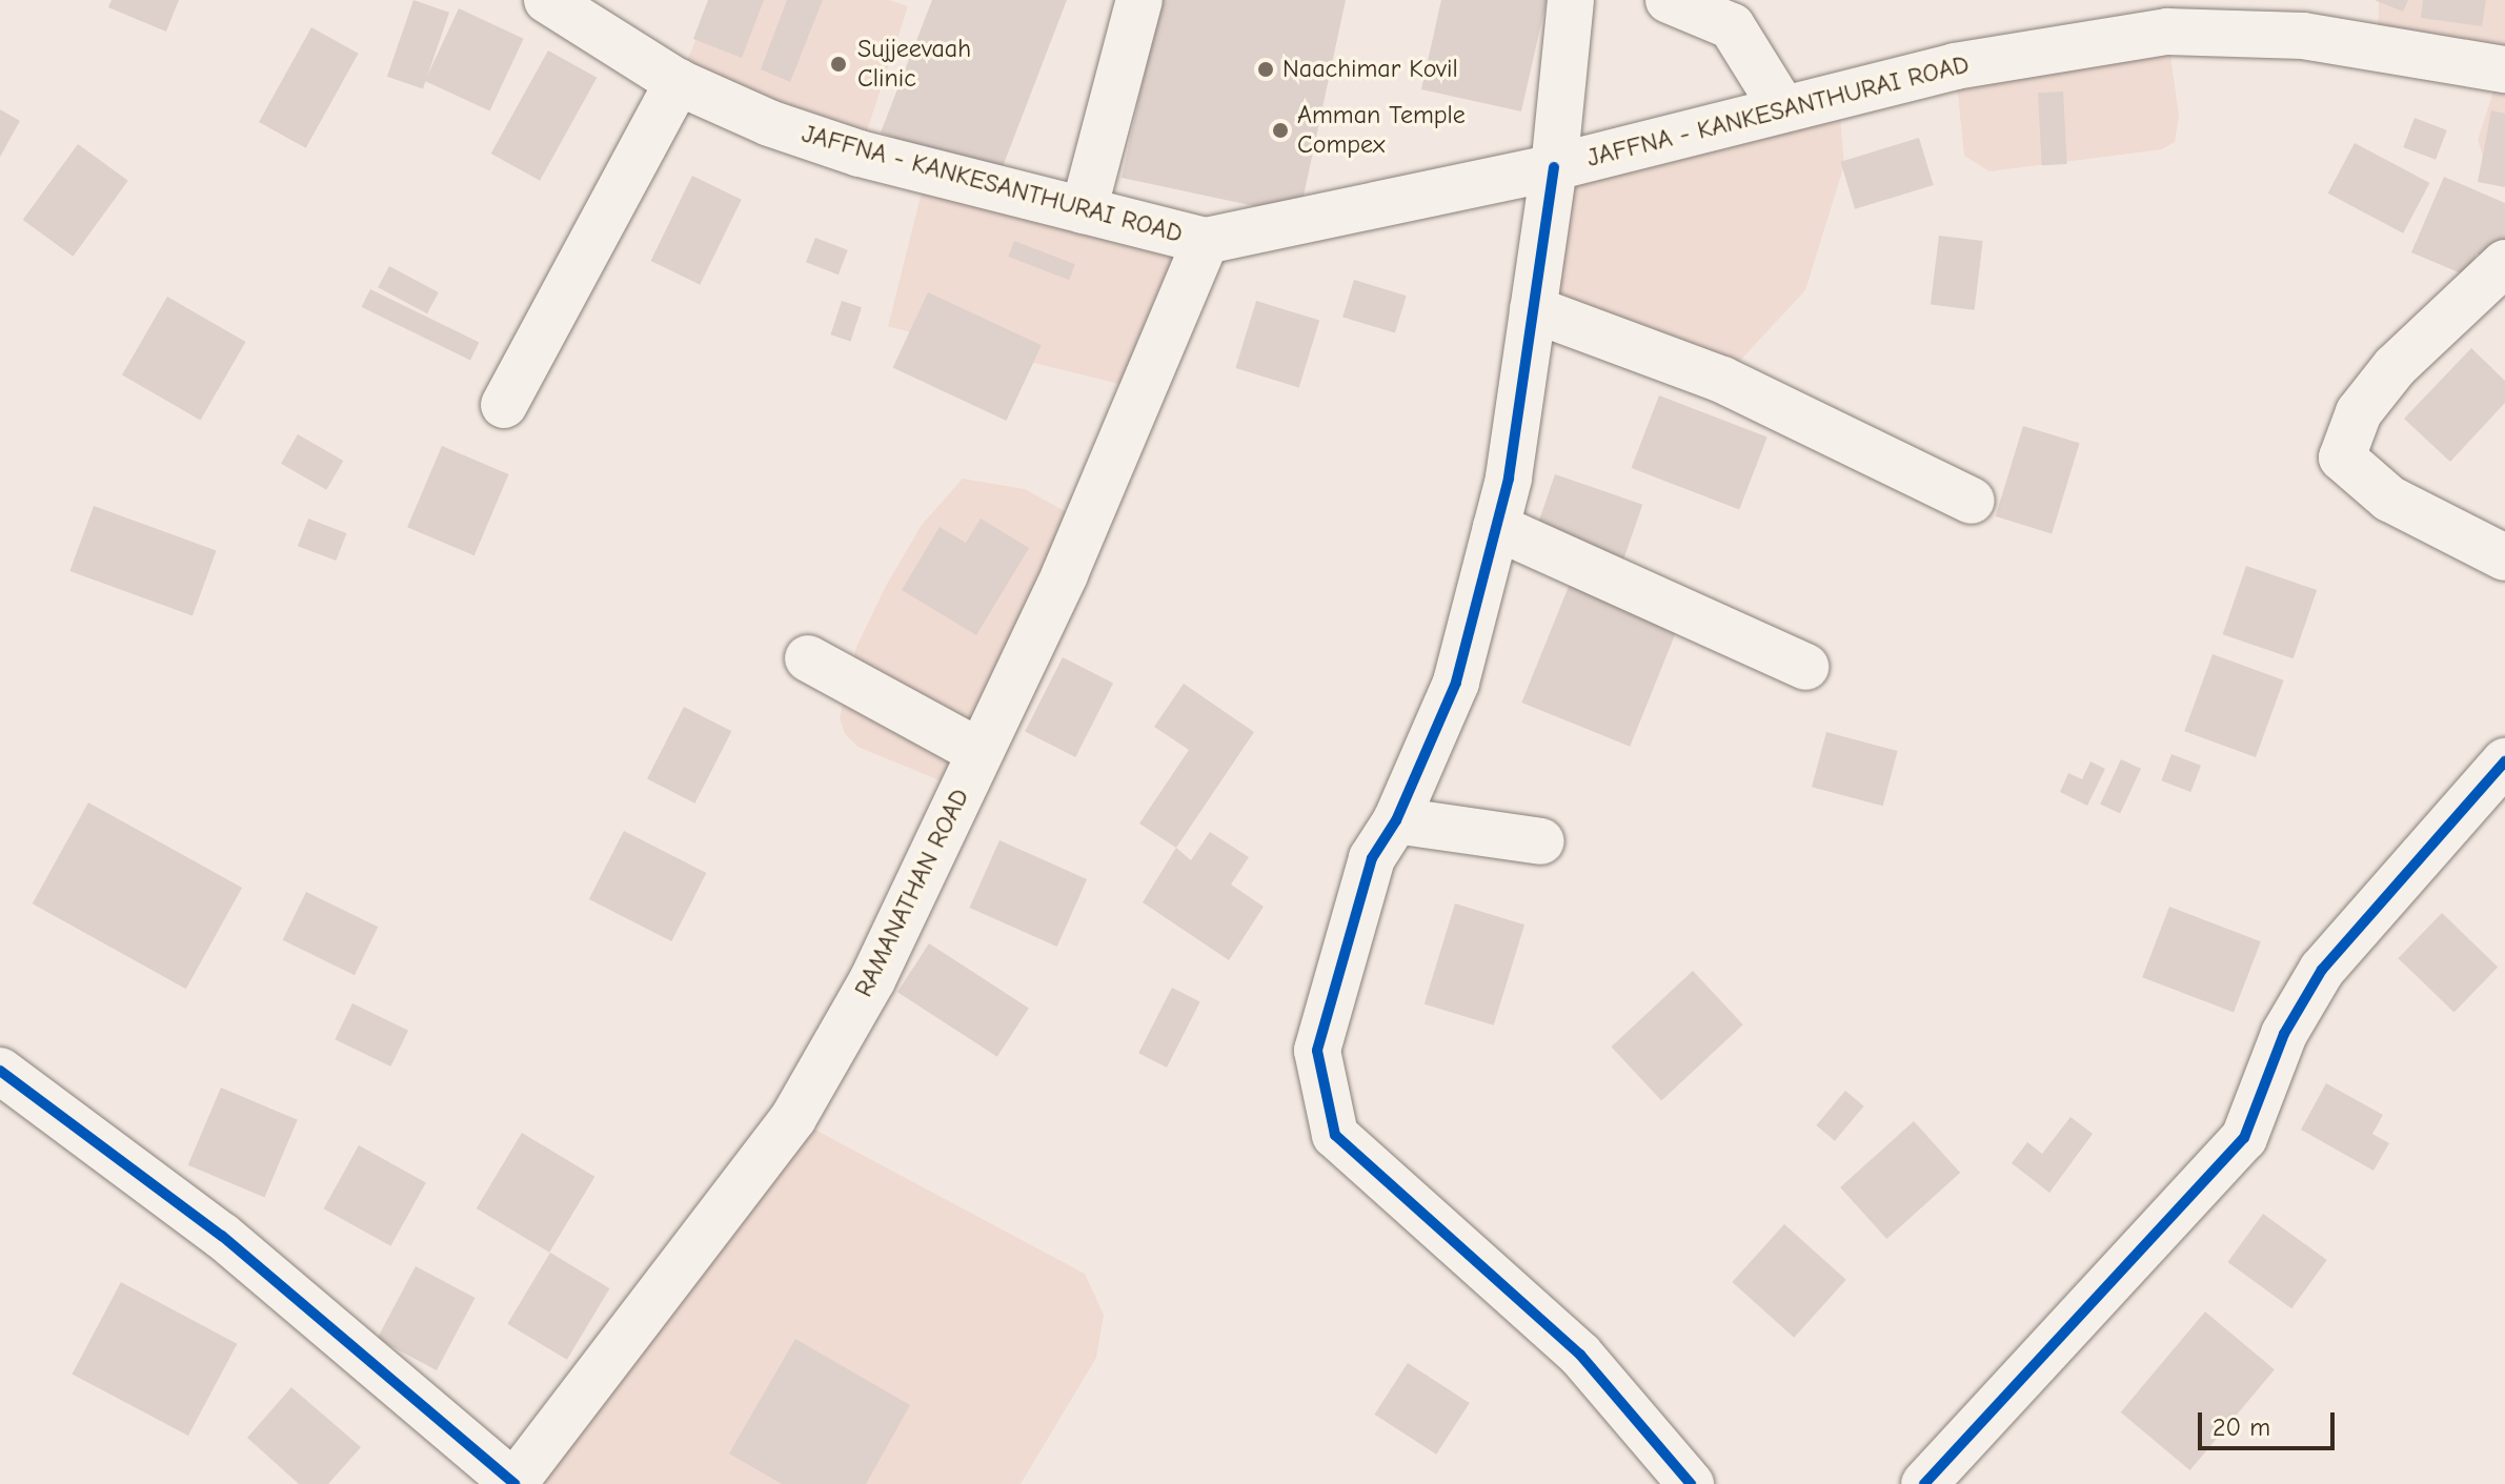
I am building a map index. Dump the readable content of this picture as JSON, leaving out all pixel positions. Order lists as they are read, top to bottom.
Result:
{
  "streets": {
    "street": ["JAFFNA - KANKESANTHURAI ROAD", "RAMANATHAN ROAD"]
  },
  "crossings": [
    ["JAFFNA - KANKESANTHURAI ROAD", "RAMANATHAN ROAD"]
  ],
  "places": ["Sujjeevaah Clinic", "Naachimar Kovil", "Amman Temple Compex"],
  "scale_bar": "20 m"
}
